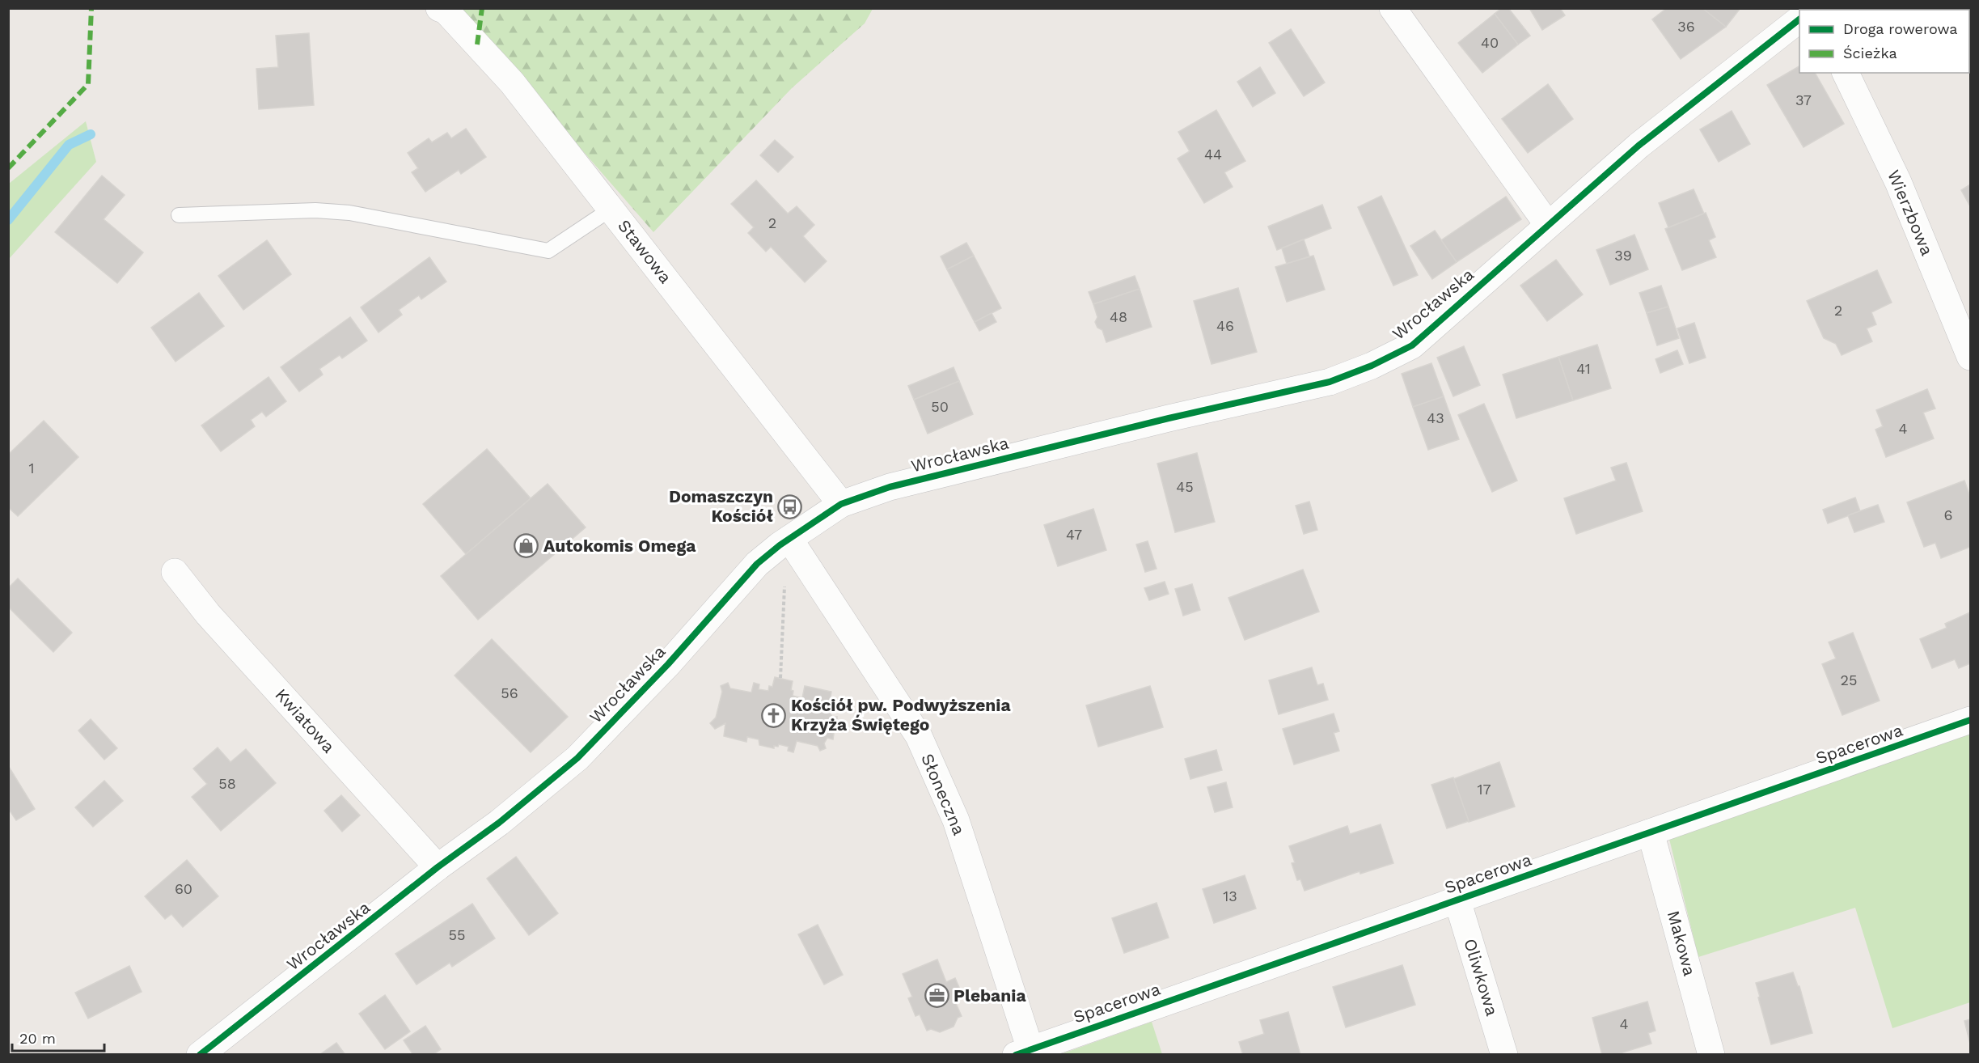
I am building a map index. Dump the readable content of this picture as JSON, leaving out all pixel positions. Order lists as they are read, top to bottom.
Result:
{
  "streets": {
    "street": [
      "Wierzbowa",
      "Stawowa",
      "Wrocławska",
      "Kwiatowa",
      "Spacerowa",
      "Słoneczna",
      "Makowa",
      "Oliwkowa"
    ]
  },
  "crossings": [
    ["Stawowa", "Wrocławska"],
    ["Wrocławska", "Kwiatowa"],
    ["Wrocławska", "Słoneczna"],
    ["Spacerowa", "Słoneczna"],
    ["Spacerowa", "Makowa"],
    ["Spacerowa", "Oliwkowa"]
  ],
  "places": {
    "bus stop": ["Domaszczyn Kościół"],
    "shop": ["Autokomis Omega"],
    "church": ["Kościół pw. Podwyższenia Krzyża Świętego"],
    "office": ["Plebania"]
  },
  "house_numbers": [
    "36",
    "40",
    "37",
    "44",
    "2",
    "39",
    "2",
    "48",
    "46",
    "41",
    "50",
    "43",
    "4",
    "1",
    "45",
    "6",
    "47",
    "25",
    "56",
    "58",
    "17",
    "60",
    "13",
    "55",
    "4"
  ],
  "legend": ["Droga rowerowa", "Ścieżka"],
  "scale_bar": "20 m"
}
